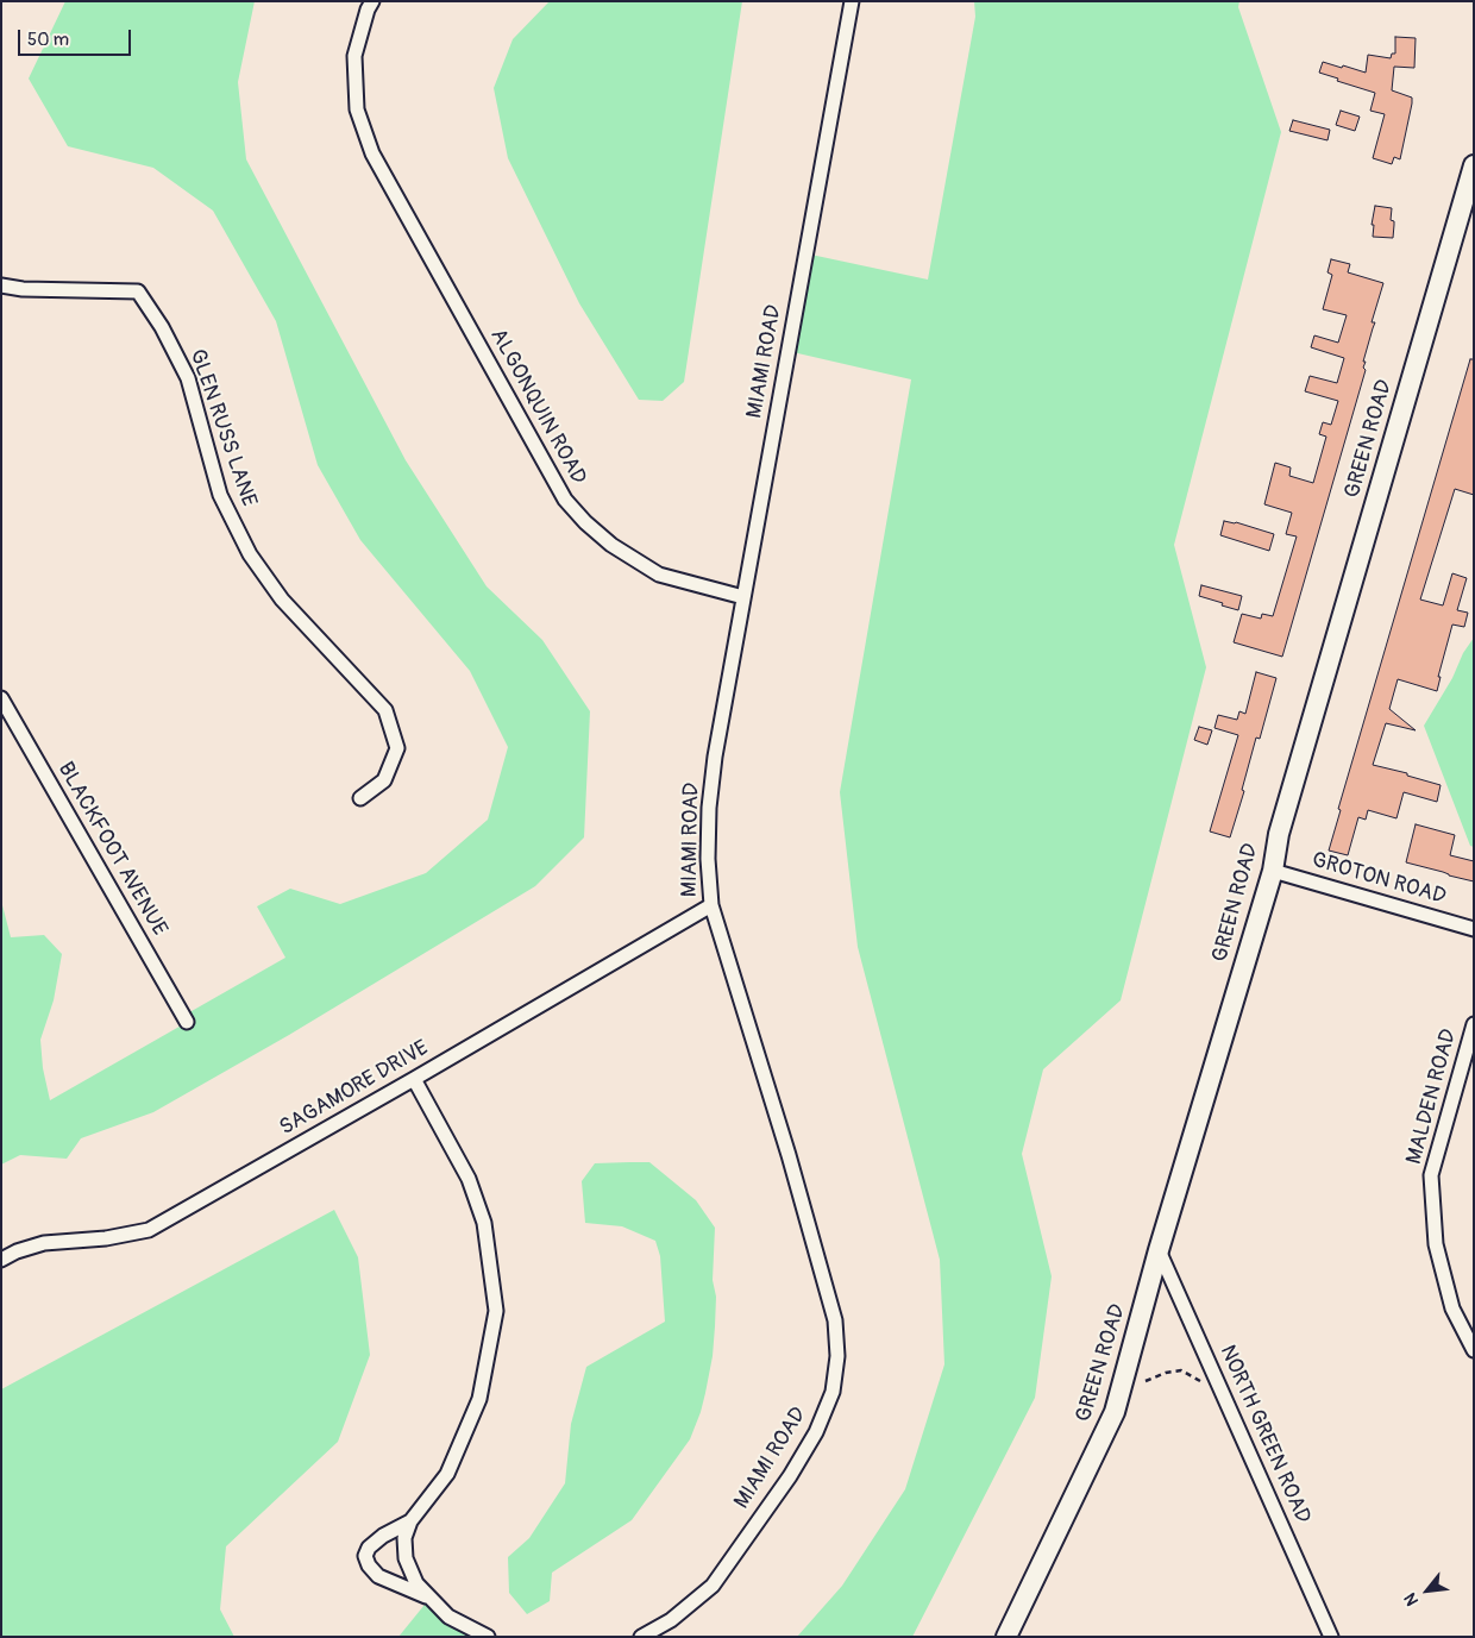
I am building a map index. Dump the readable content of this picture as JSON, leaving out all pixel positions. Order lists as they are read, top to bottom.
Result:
{
  "streets": {
    "main road": ["GREEN ROAD"],
    "street": [
      "MIAMI ROAD",
      "ALGONQUIN ROAD",
      "GLEN RUSS LANE",
      "BLACKFOOT AVENUE",
      "GROTON ROAD",
      "SAGAMORE DRIVE",
      "MALDEN ROAD",
      "NORTH GREEN ROAD"
    ]
  },
  "crossings": [
    ["MIAMI ROAD", "ALGONQUIN ROAD"],
    ["MIAMI ROAD", "SAGAMORE DRIVE"],
    ["GREEN ROAD", "GROTON ROAD"],
    ["GREEN ROAD", "NORTH GREEN ROAD"]
  ],
  "scale_bar": "50 m",
  "north": "bottom left"
}
